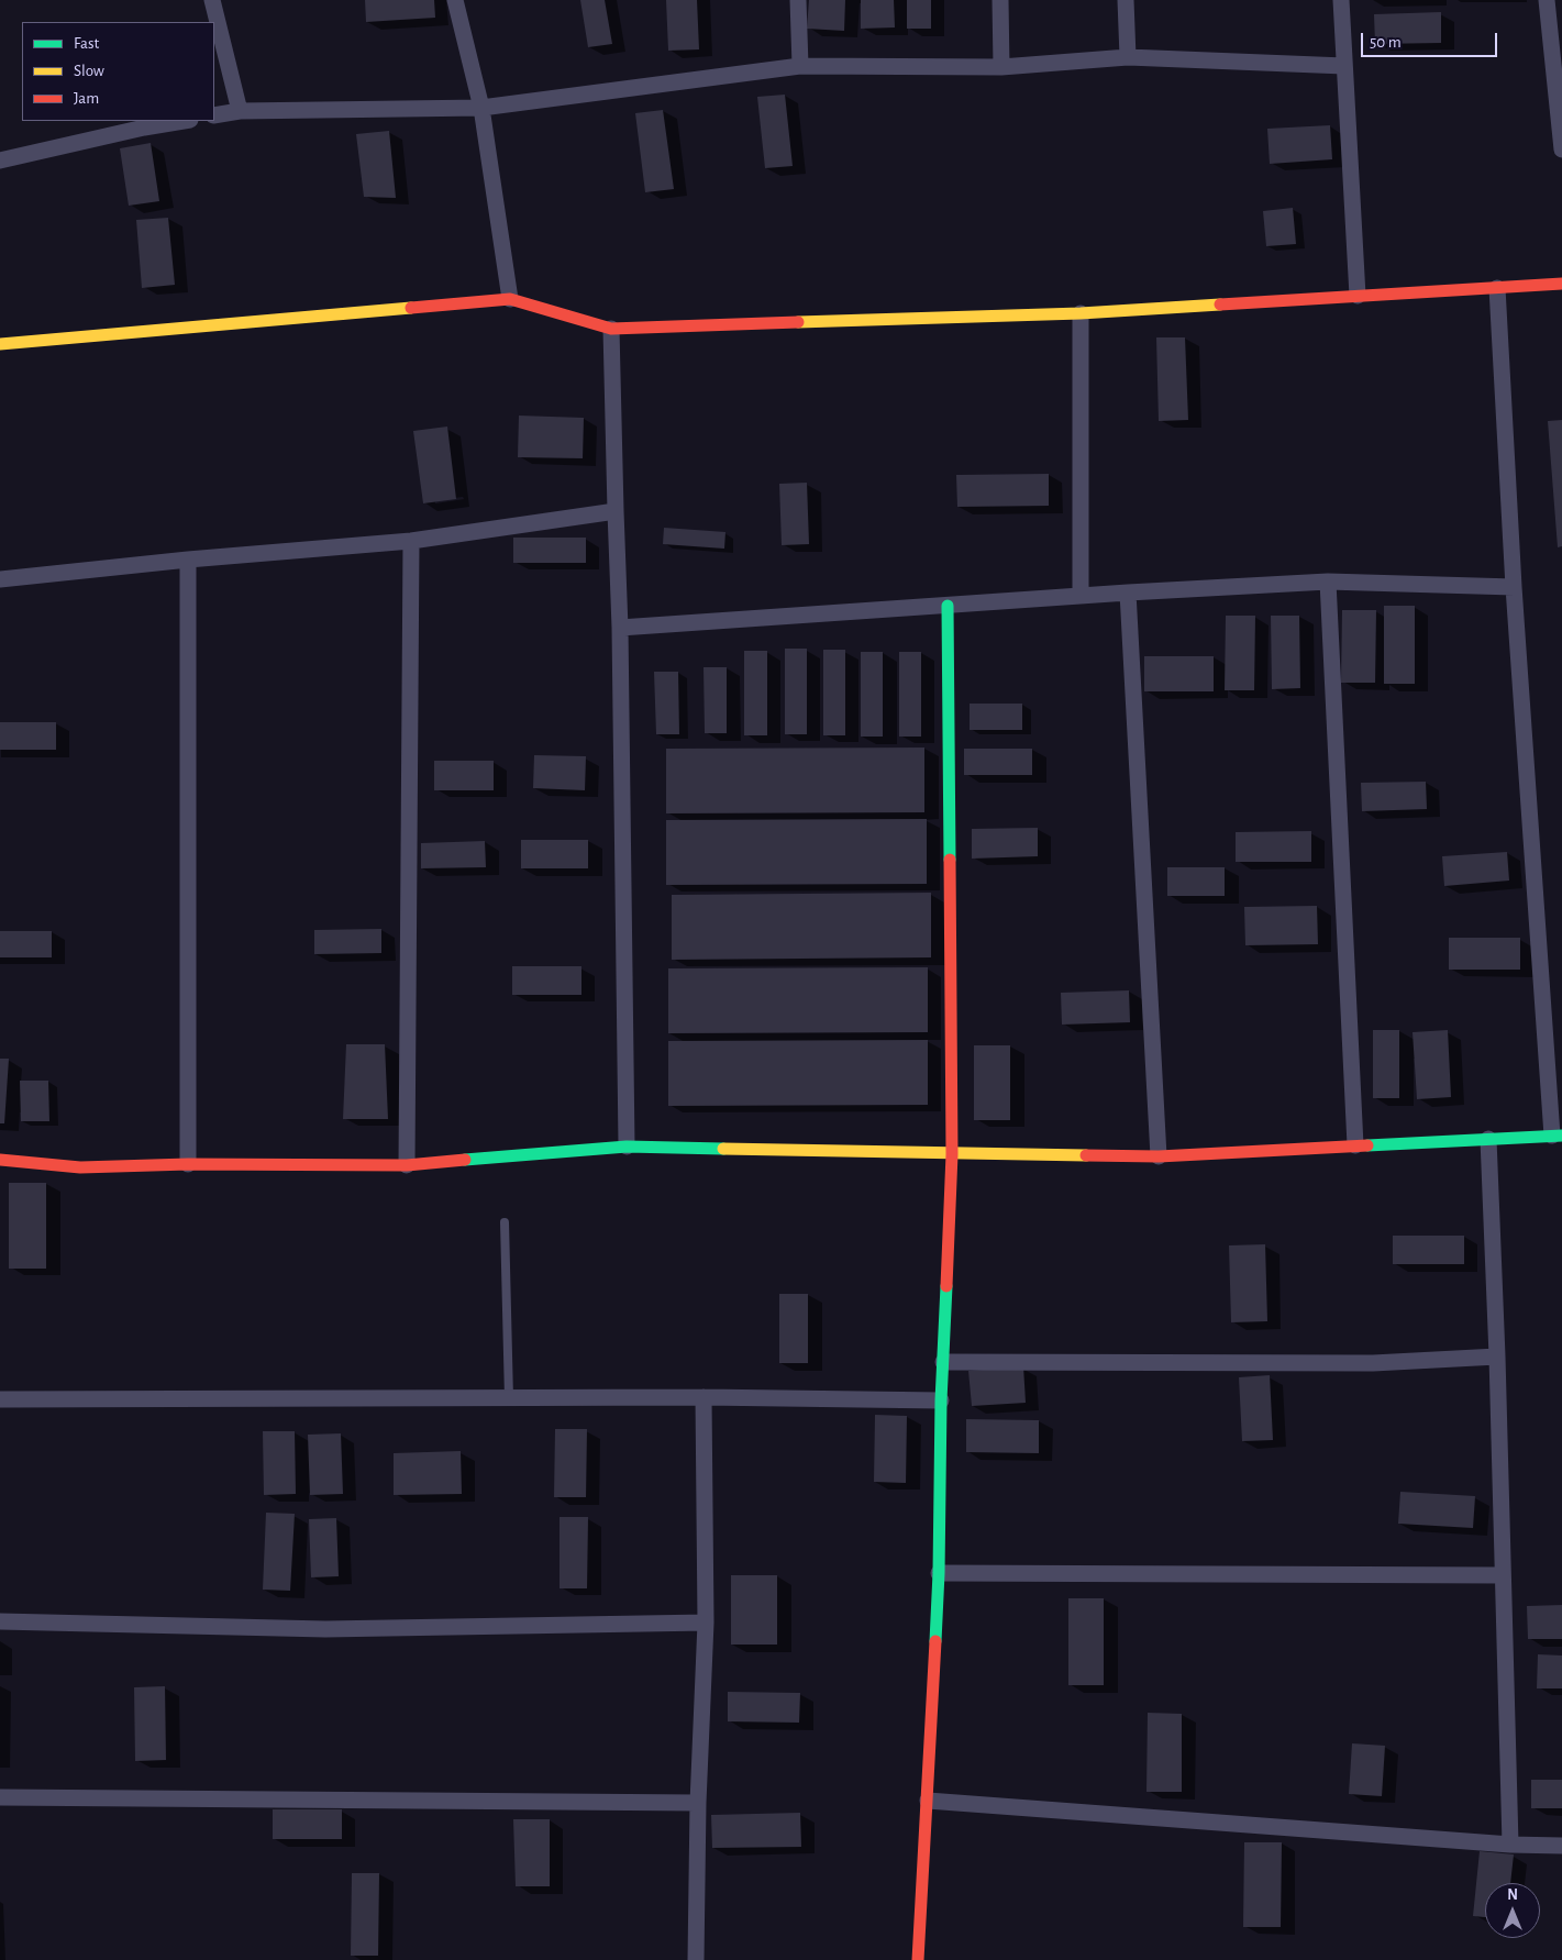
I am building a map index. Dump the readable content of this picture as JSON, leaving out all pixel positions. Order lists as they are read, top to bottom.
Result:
{
  "legend": ["Fast", "Slow", "Jam"],
  "scale_bar": "50 m",
  "north": "top"
}
